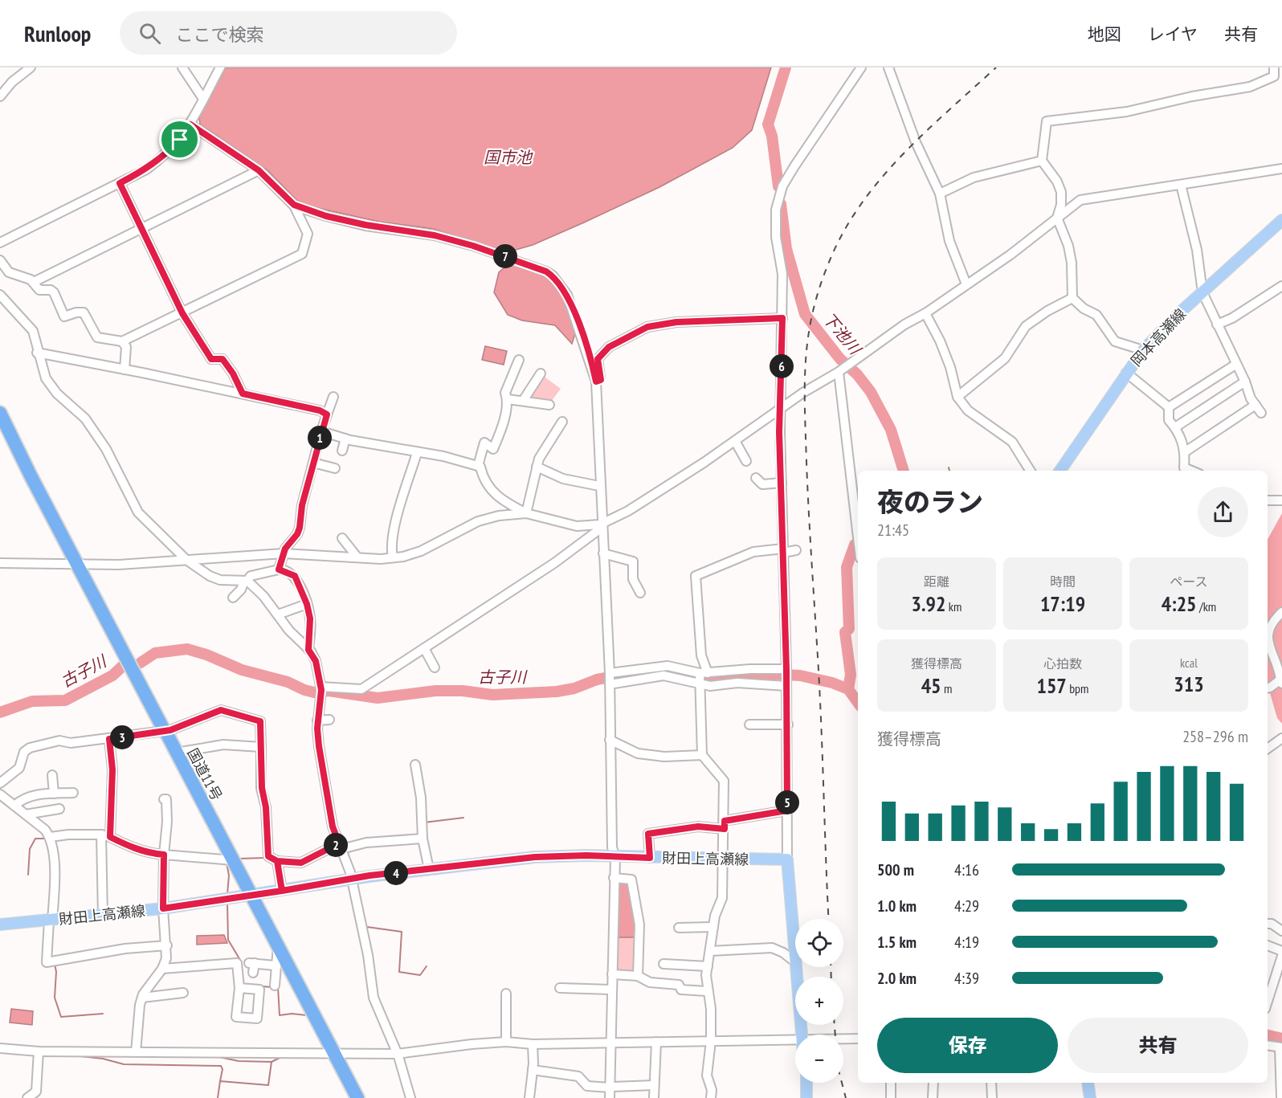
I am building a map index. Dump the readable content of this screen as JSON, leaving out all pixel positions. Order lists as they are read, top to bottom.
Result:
{
  "streets": {
    "highway": ["国道11号"],
    "main road": ["岡本高瀬線", "財田上高瀬線"]
  },
  "crossings": [
    ["国道11号", "財田上高瀬線"]
  ],
  "water": ["国市池", "下池川", "古子川"],
  "page": {
    "header": "Runloop",
    "search": "ここで検索",
    "nav": ["地図", "レイヤ", "共有"],
    "pins": [
      "7",
      "6",
      "1",
      "3",
      "5",
      "2",
      "4"
    ],
    "heading": ["夜のラン", "21:45"],
    "stats": [
      ["距離", "3.92 km"],
      ["時間", "17:19"],
      ["ペース", "4:25 /km"],
      ["獲得標高", "45 m"],
      ["心拍数", "157 bpm"],
      ["kcal", "313"]
    ],
    "chart": ["獲得標高", "258–296 m"],
    "list": [
      {
        "name": "500 m",
        "note": "4:16"
      },
      {
        "name": "1.0 km",
        "note": "4:29"
      },
      {
        "name": "1.5 km",
        "note": "4:19"
      },
      {
        "name": "2.0 km",
        "note": "4:39"
      }
    ],
    "map_buttons": ["+", "−"],
    "buttons": ["保存", "共有"]
  }
}
